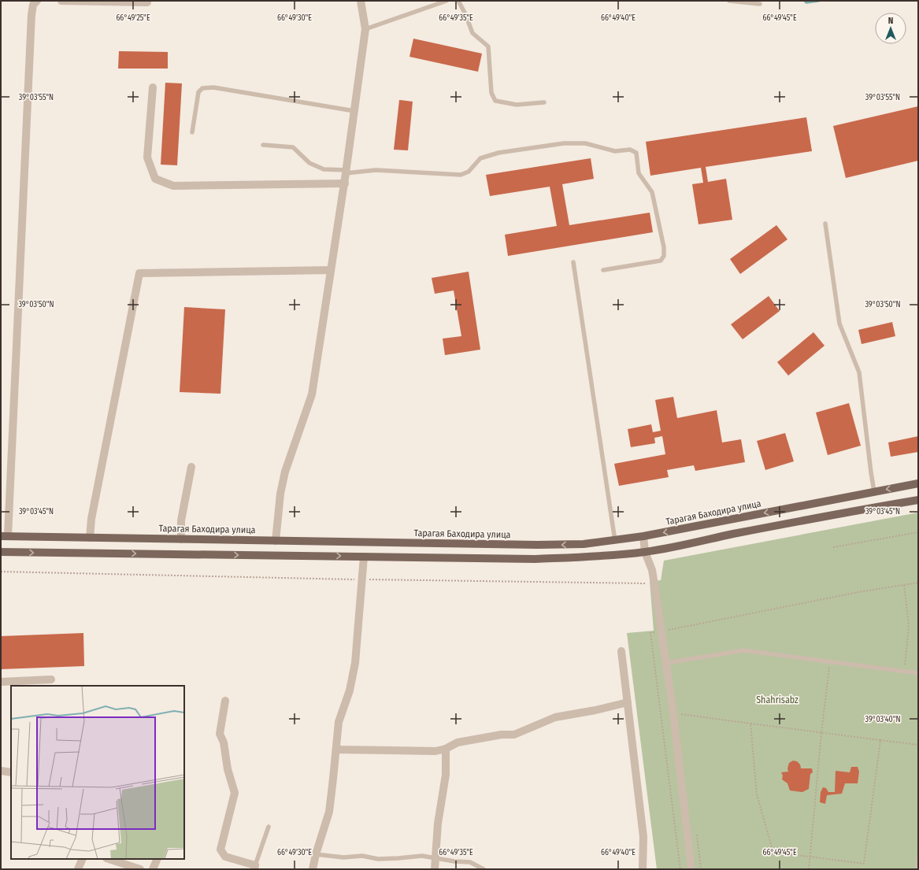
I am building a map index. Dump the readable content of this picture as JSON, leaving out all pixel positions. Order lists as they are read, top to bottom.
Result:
{
  "streets": {
    "main road": ["Тарагая Баходира улица"]
  },
  "parks": ["Shahrisabz"],
  "north": "top",
  "coordinates": [
    "66°49'25\"E",
    "66°49'30\"E",
    "66°49'35\"E",
    "66°49'40\"E",
    "66°49'45\"E",
    "39°03'55\"N",
    "39°03'50\"N",
    "39°03'45\"N",
    "39°03'40\"N"
  ]
}
